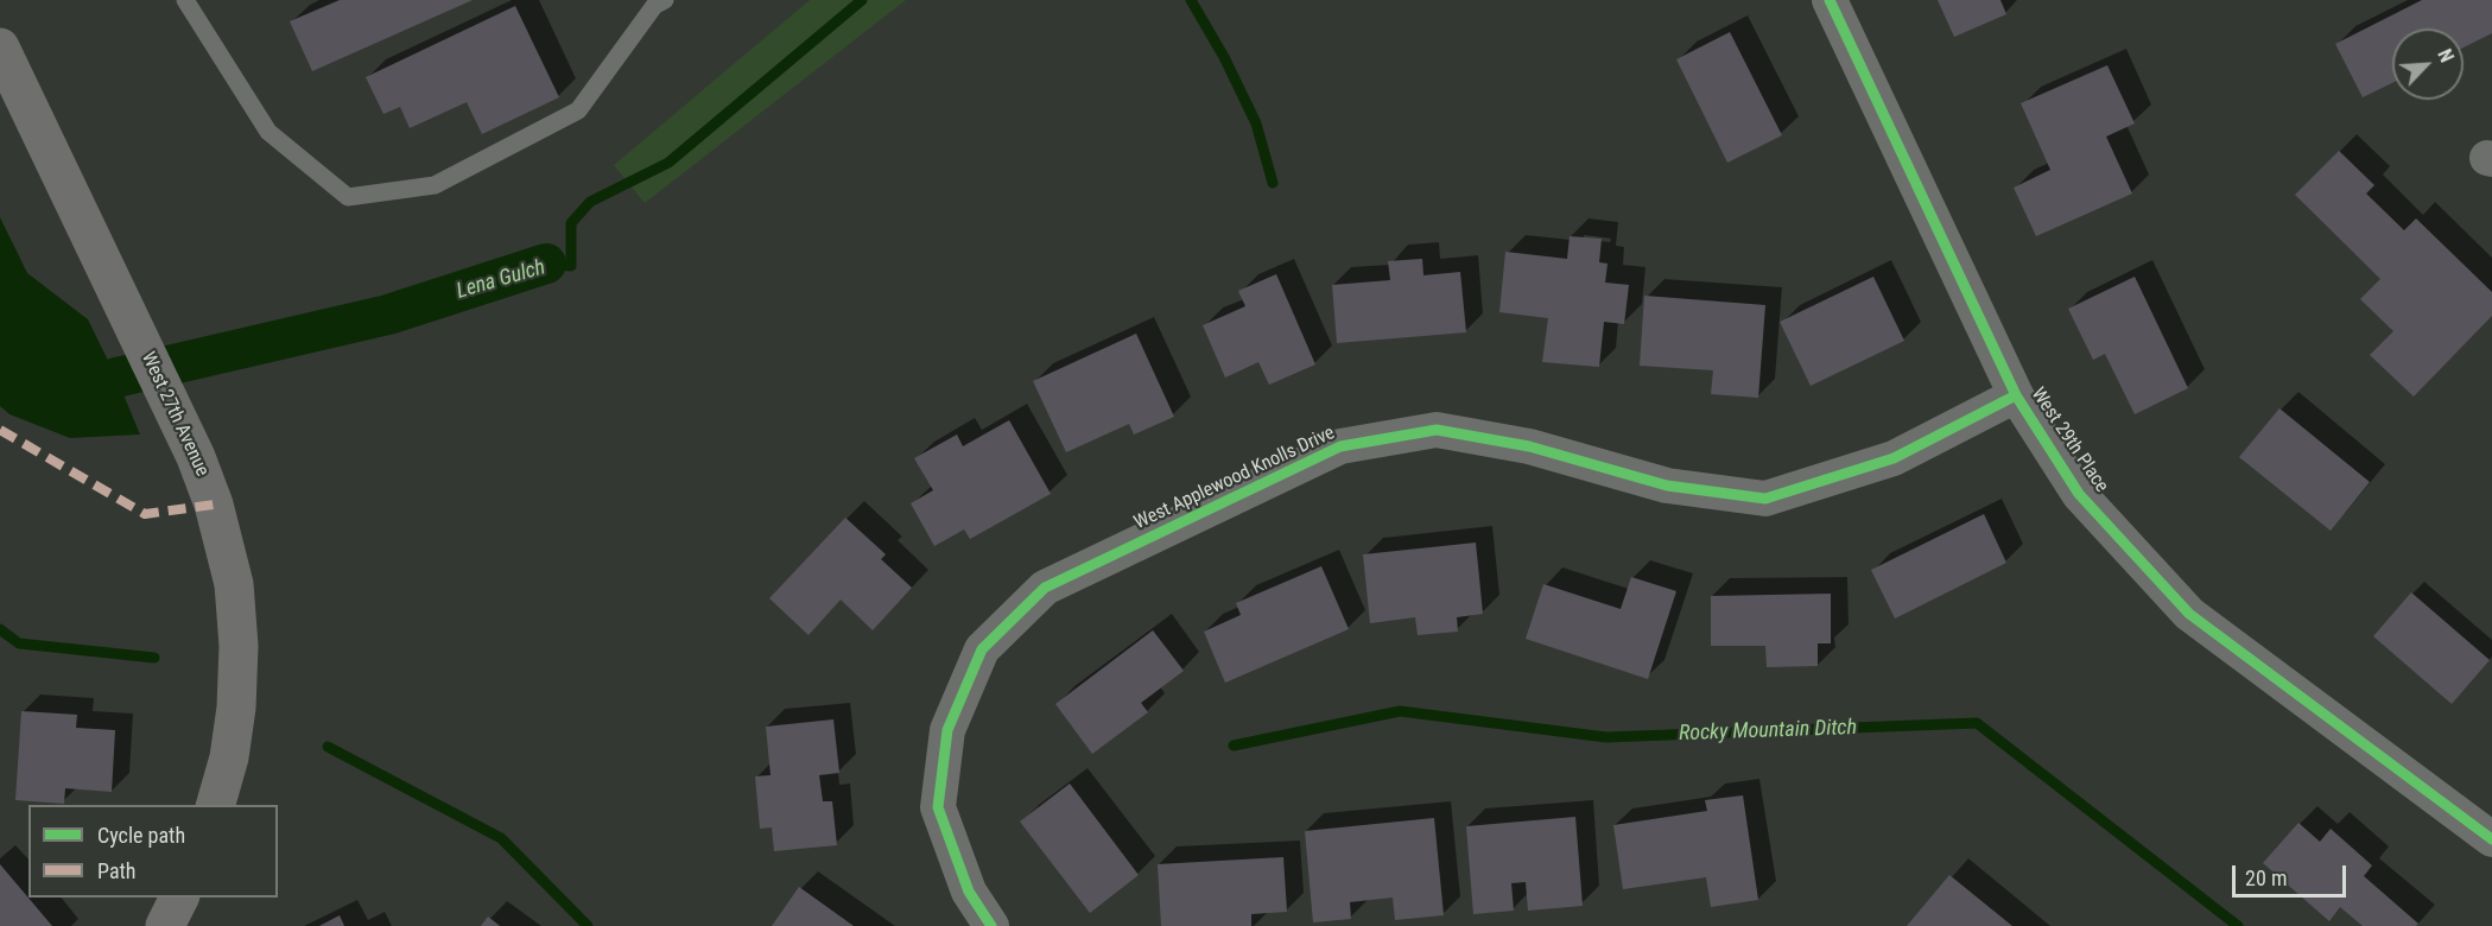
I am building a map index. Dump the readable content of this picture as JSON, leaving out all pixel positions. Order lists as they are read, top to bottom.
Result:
{
  "streets": {
    "street": ["West 27th Avenue", "West 29th Place", "West Applewood Knolls Drive"]
  },
  "crossings": [
    ["West 29th Place", "West Applewood Knolls Drive"]
  ],
  "water": ["Lena Gulch", "Rocky Mountain Ditch"],
  "legend": ["Cycle path", "Path"],
  "scale_bar": "20 m",
  "north": "top right"
}
